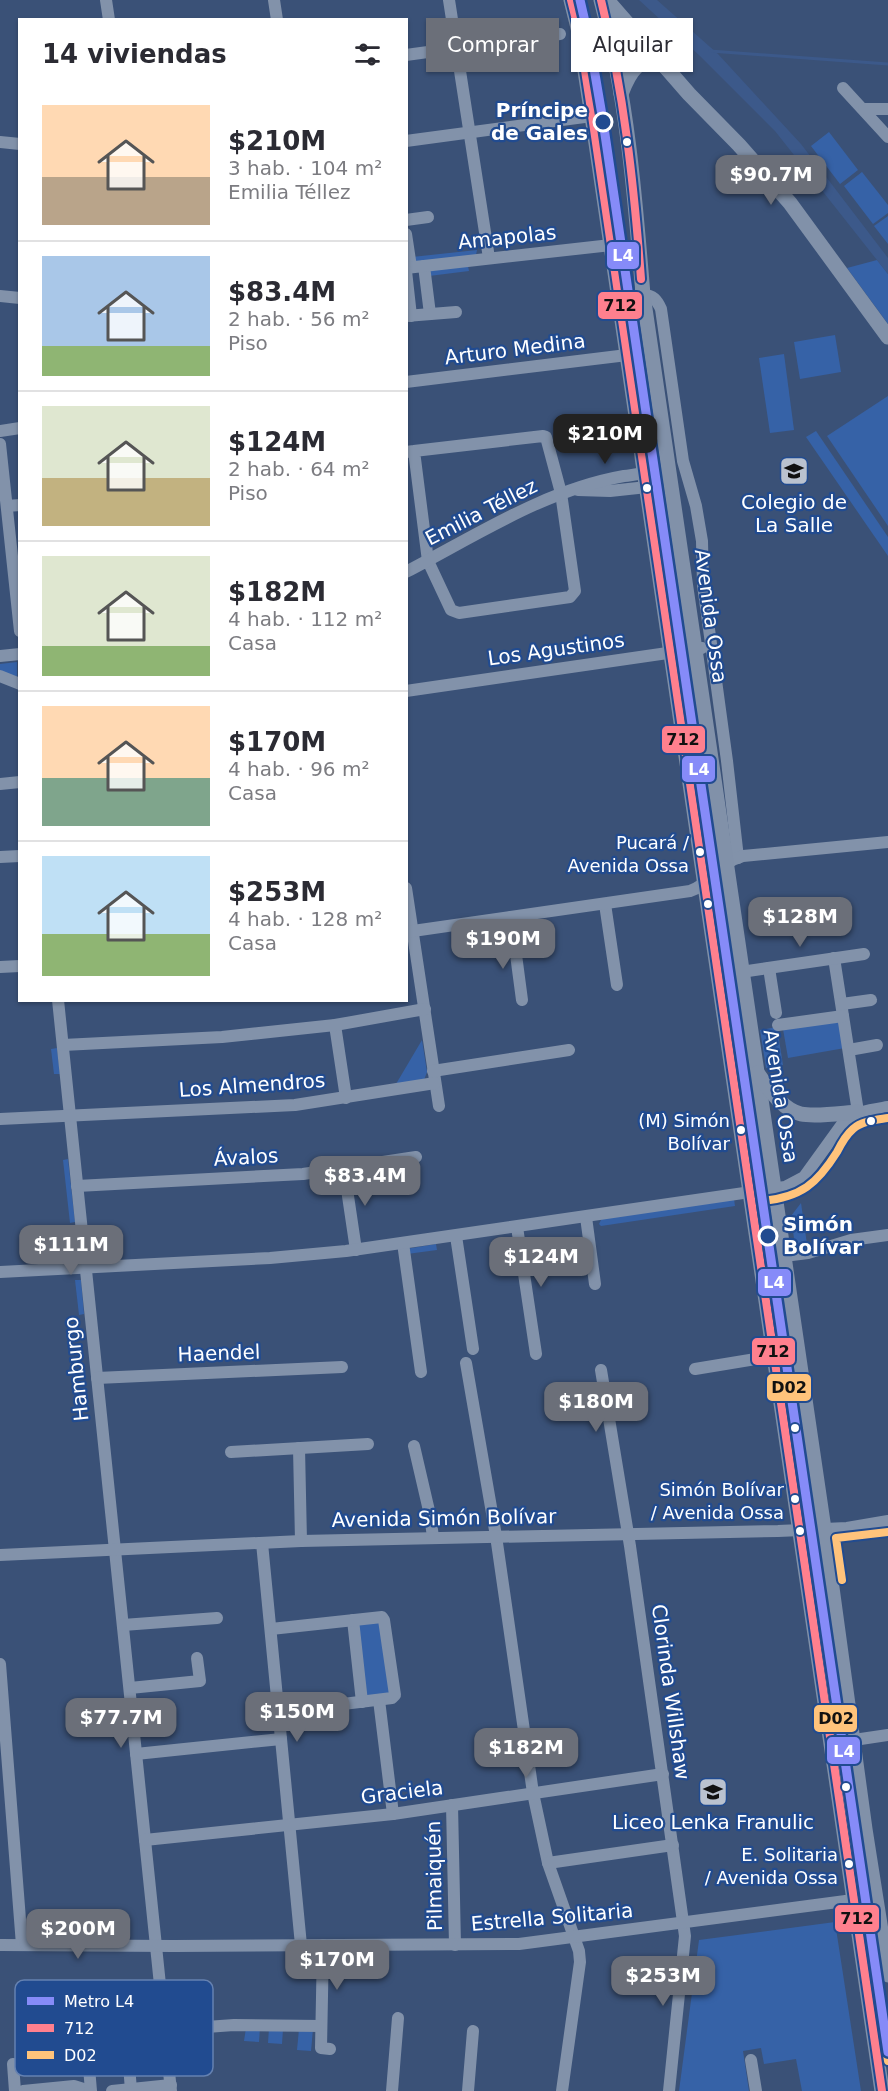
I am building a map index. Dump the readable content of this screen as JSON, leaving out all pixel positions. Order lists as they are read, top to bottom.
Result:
{
  "streets": {
    "main road": ["Avenida Ossa"],
    "street": [
      "Amapolas",
      "Arturo Medina",
      "Emilia Téllez",
      "Los Agustinos",
      "Los Almendros",
      "Ávalos",
      "Haendel",
      "Hamburgo",
      "Avenida Simón Bolívar",
      "Clorinda Willshaw",
      "Graciela",
      "Pilmaiquén",
      "Estrella Solitaria"
    ]
  },
  "crossings": [
    ["Emilia Téllez", "Avenida Ossa"],
    ["Avenida Ossa", "Los Agustinos"],
    ["Avenida Ossa", "Avenida Simón Bolívar"],
    ["Los Almendros", "Hamburgo"],
    ["Ávalos", "Hamburgo"],
    ["Haendel", "Hamburgo"],
    ["Hamburgo", "Avenida Simón Bolívar"],
    ["Hamburgo", "Graciela"],
    ["Hamburgo", "Estrella Solitaria"],
    ["Avenida Simón Bolívar", "Clorinda Willshaw"],
    ["Clorinda Willshaw", "Graciela"],
    ["Clorinda Willshaw", "Estrella Solitaria"],
    ["Graciela", "Pilmaiquén"],
    ["Pilmaiquén", "Estrella Solitaria"]
  ],
  "places": {
    "other": [
      "Príncipe de Gales",
      "Pucará / Avenida Ossa",
      "(M) Simón Bolívar",
      "Simón Bolívar",
      "Simón Bolívar / Avenida Ossa",
      "E. Solitaria / Avenida Ossa"
    ],
    "school or university": ["Colegio de La Salle", "Liceo Lenka Franulic"]
  },
  "lines": ["metro line L4", "transit line 712", "transit line D02"],
  "legend": ["Metro L4", "712", "D02"],
  "page": {
    "chip": ["Comprar", "Alquilar"],
    "heading": "14 viviendas",
    "list": [
      {
        "name": "$210M",
        "note": "3 hab. · 104 m² · Emilia Téllez"
      },
      {
        "name": "$83.4M",
        "note": "2 hab. · 56 m² · Piso"
      },
      {
        "name": "$124M",
        "note": "2 hab. · 64 m² · Piso"
      },
      {
        "name": "$182M",
        "note": "4 hab. · 112 m² · Casa"
      },
      {
        "name": "$170M",
        "note": "4 hab. · 96 m² · Casa"
      },
      {
        "name": "$253M",
        "note": "4 hab. · 128 m² · Casa"
      }
    ],
    "price": [
      "$90.7M",
      "$210M",
      "$128M",
      "$190M",
      "$83.4M",
      "$111M",
      "$124M",
      "$180M",
      "$150M",
      "$77.7M",
      "$182M",
      "$200M",
      "$170M",
      "$253M"
    ]
  }
}
